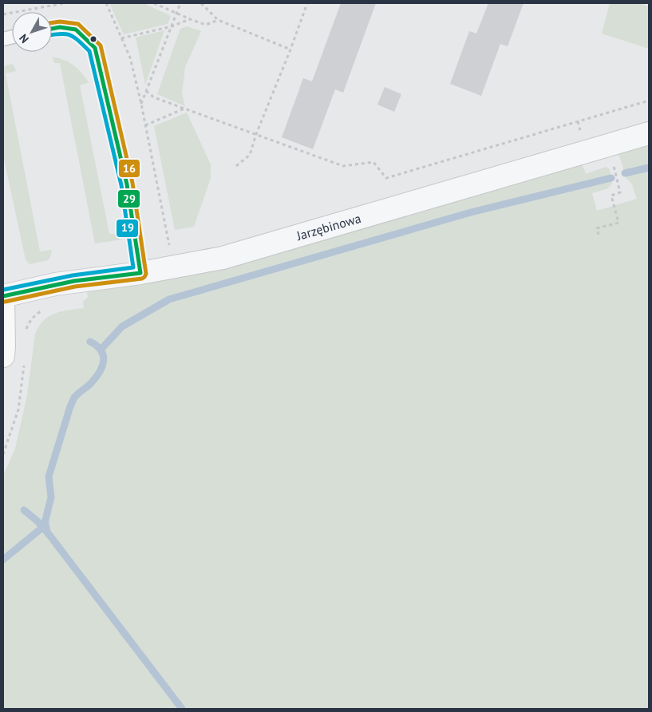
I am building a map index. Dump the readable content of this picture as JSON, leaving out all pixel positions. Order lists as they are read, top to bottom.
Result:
{
  "streets": {
    "street": ["Jarzębinowa"]
  },
  "lines": ["transit line 16", "transit line 29", "transit line 19"],
  "north": "bottom left"
}
